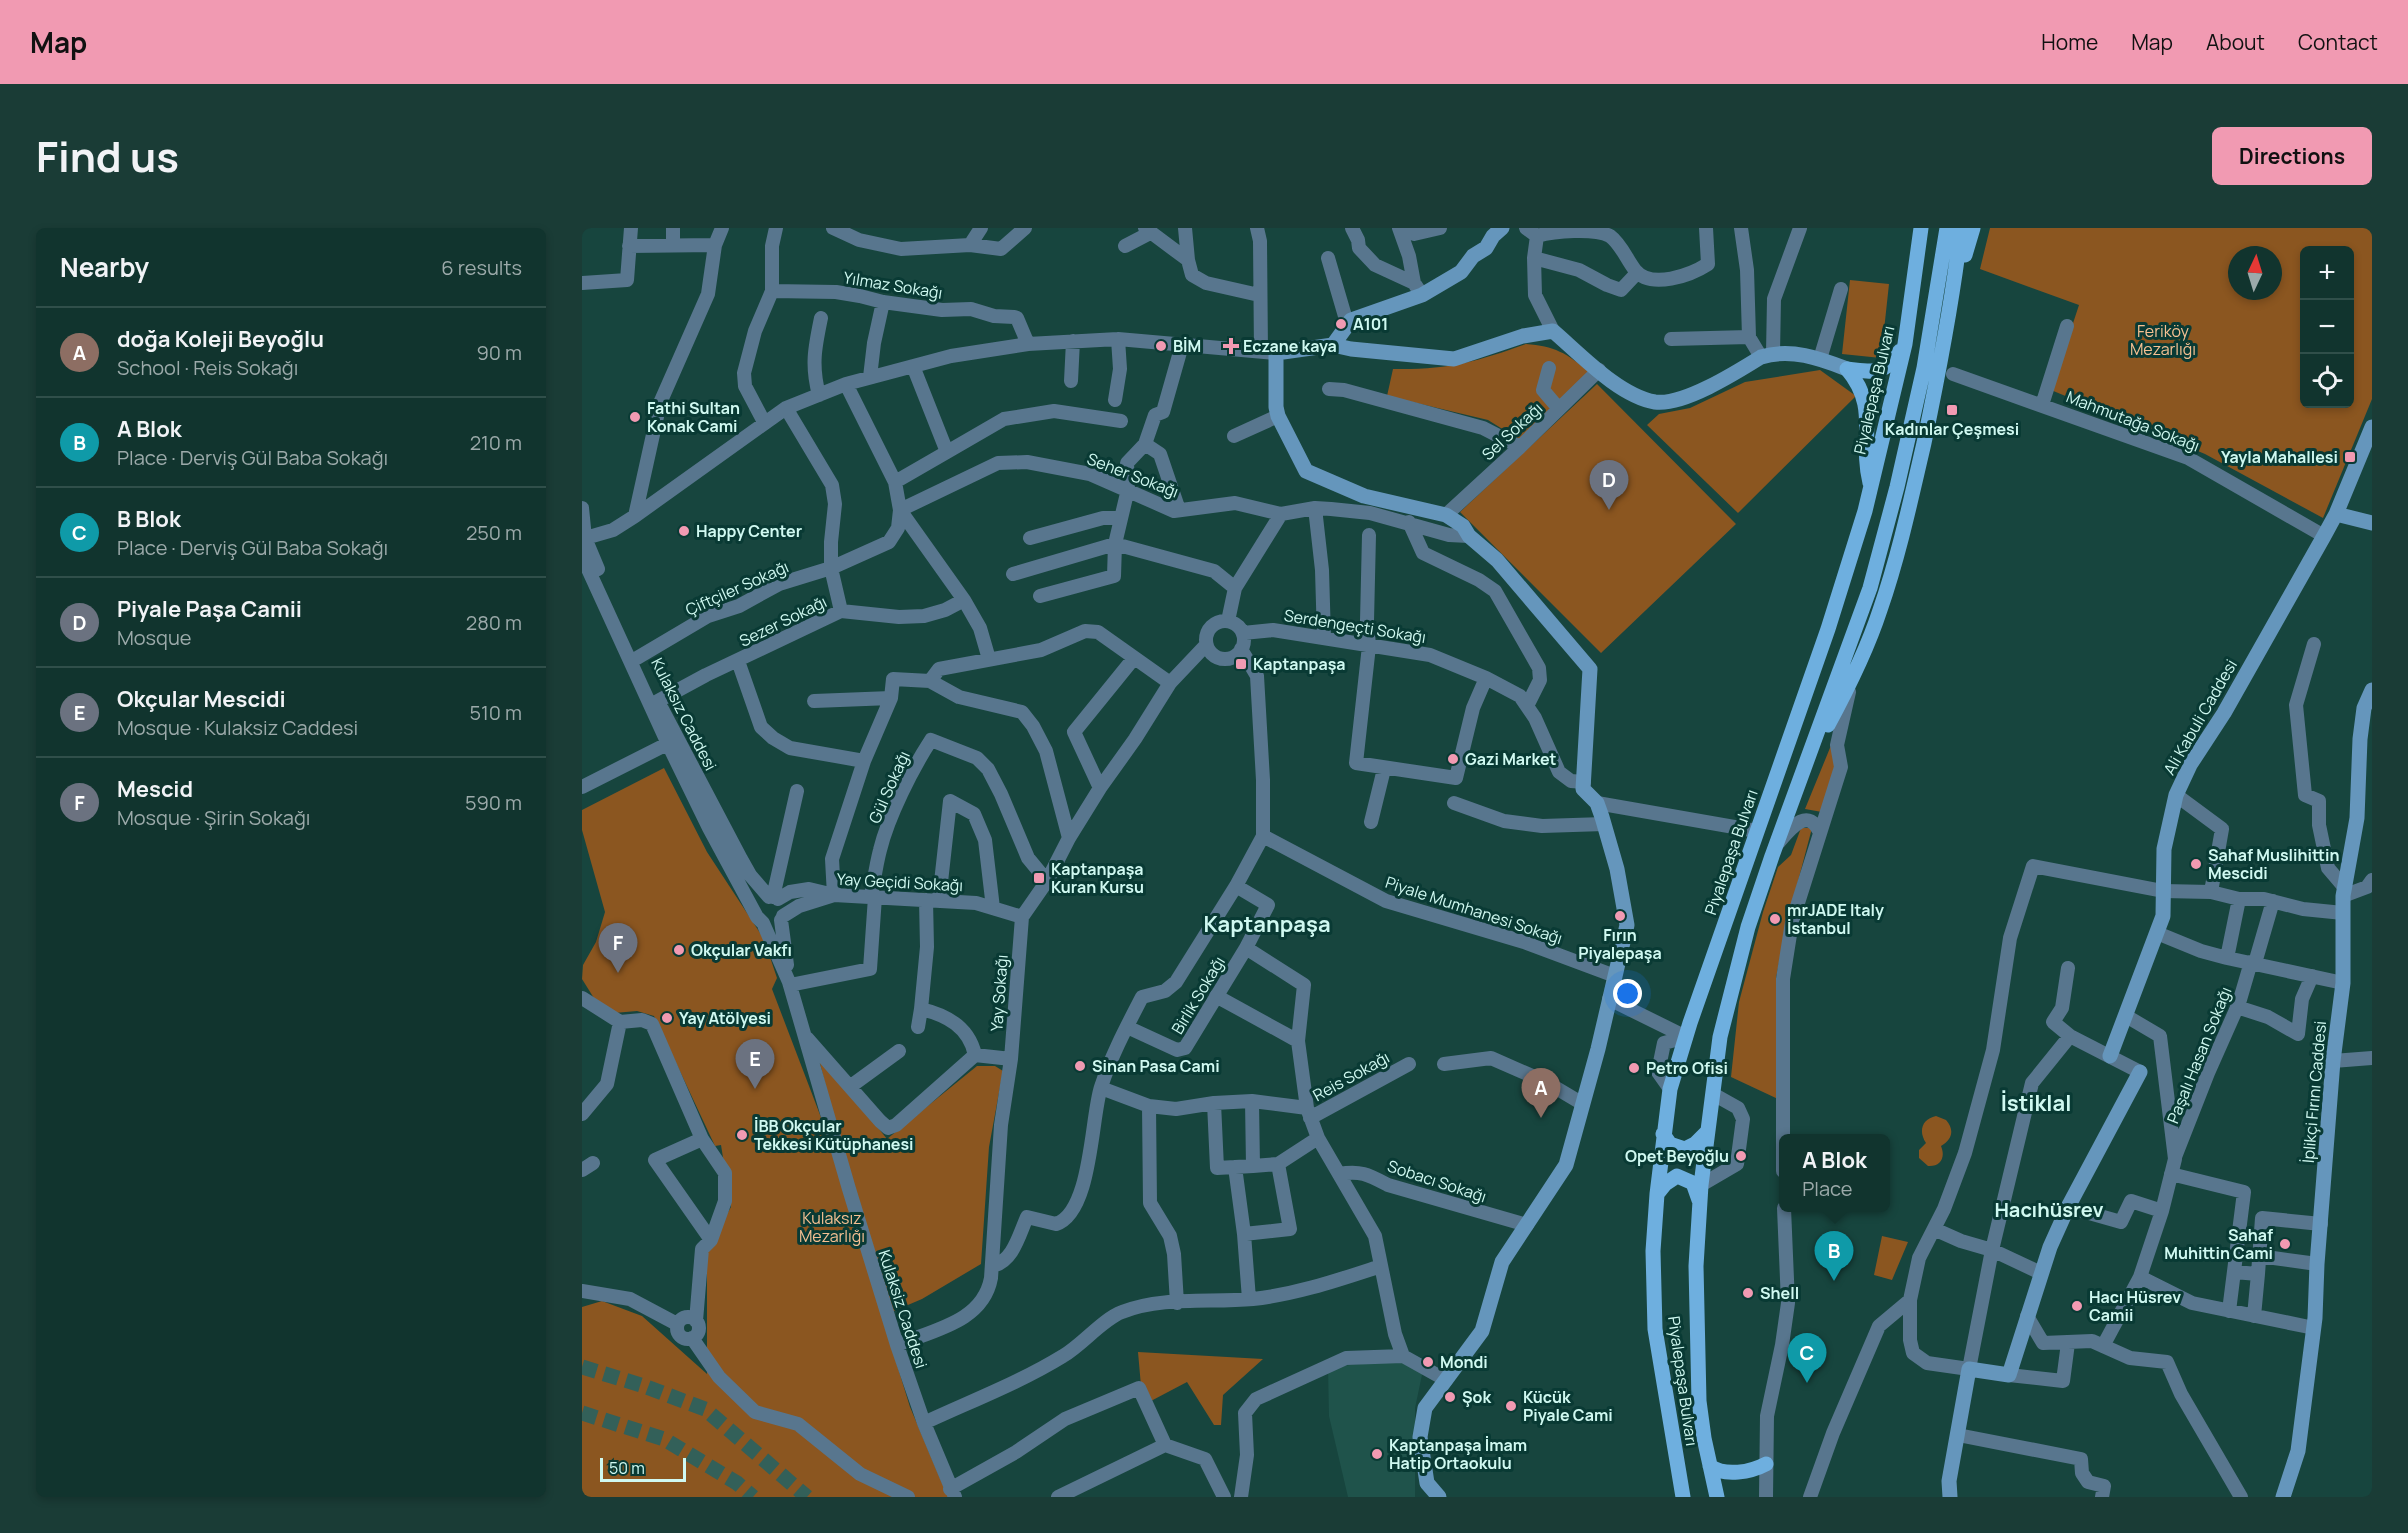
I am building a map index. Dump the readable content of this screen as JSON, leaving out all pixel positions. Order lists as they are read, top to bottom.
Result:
{
  "streets": {
    "main road": ["Piyalepaşa Bulvarı"],
    "street": [
      "Yılmaz Sokağı",
      "Mahmutağa Sokağı",
      "Sel Sokağı",
      "Seher Sokağı",
      "Çiftçiler Sokağı",
      "Sezer Sokağı",
      "Serdengeçti Sokağı",
      "Kulaksız Caddesi",
      "Ali Kabuli Caddesi",
      "Gül Sokağı",
      "Yay Geçidi Sokağı",
      "Piyale Mumhanesi Sokağı",
      "Yay Sokağı",
      "Birlik Sokağı",
      "Paşalı Hasan Sokağı",
      "Reis Sokağı",
      "İplikçi Fırını Caddesi",
      "Sobacı Sokağı",
      "Kulaksiz Caddesi"
    ]
  },
  "crossings": [
    ["Mahmutağa Sokağı", "Ali Kabuli Caddesi"],
    ["Seher Sokağı", "Çiftçiler Sokağı"],
    ["Çiftçiler Sokağı", "Kulaksız Caddesi"],
    ["Sezer Sokağı", "Kulaksız Caddesi"],
    ["Kulaksız Caddesi", "Yay Geçidi Sokağı"],
    ["Kulaksız Caddesi", "Kulaksiz Caddesi"],
    ["Gül Sokağı", "Yay Geçidi Sokağı"],
    ["Yay Geçidi Sokağı", "Yay Sokağı"],
    ["Yay Geçidi Sokağı", "Kulaksiz Caddesi"],
    ["Yay Sokağı", "Kulaksiz Caddesi"]
  ],
  "districts": ["Kaptanpaşa", "İstiklal", "Hacıhüsrev"],
  "parks": ["Feriköy Mezarlığı", "Kulaksız Mezarlığı"],
  "places": {
    "other": [
      "A101",
      "BİM",
      "Fathi Sultan Konak Cami",
      "Happy Center",
      "Gazi Market",
      "Sahaf Muslihittin Mescidi",
      "Fırın Piyalepaşa",
      "mrJADE Italy İstanbul",
      "Okçular Vakfı",
      "Yay Atölyesi",
      "Sinan Pasa Cami",
      "Petro Ofisi",
      "İBB Okçular Tekkesi Kütüphanesi",
      "Opet Beyoğlu",
      "Sahaf Muhittin Cami",
      "Shell",
      "Hacı Hüsrev Camii",
      "Mondi",
      "Şok",
      "Kücük Piyale Cami",
      "Kaptanpaşa İmam Hatip Ortaokulu"
    ],
    "health": ["Eczane kaya"],
    "transit": [
      "Kadınlar Çeşmesi",
      "Yayla Mahallesi",
      "Kaptanpaşa",
      "Kaptanpaşa Kuran Kursu"
    ]
  },
  "scale_bar": "50 m",
  "north": "top",
  "page": {
    "header": "Map",
    "nav": [
      "Home",
      "Map",
      "About",
      "Contact"
    ],
    "title": "Find us",
    "buttons": "Directions",
    "heading": ["Nearby", "6 results"],
    "map_buttons": ["+", "−"],
    "list": [
      {
        "mark": "A",
        "name": "doğa Koleji Beyoğlu",
        "note": "School · Reis Sokağı",
        "value": "90 m"
      },
      {
        "mark": "B",
        "name": "A Blok",
        "note": "Place · Derviş Gül Baba Sokağı",
        "value": "210 m"
      },
      {
        "mark": "C",
        "name": "B Blok",
        "note": "Place · Derviş Gül Baba Sokağı",
        "value": "250 m"
      },
      {
        "mark": "D",
        "name": "Piyale Paşa Camii",
        "note": "Mosque",
        "value": "280 m"
      },
      {
        "mark": "E",
        "name": "Okçular Mescidi",
        "note": "Mosque · Kulaksiz Caddesi",
        "value": "510 m"
      },
      {
        "mark": "F",
        "name": "Mescid",
        "note": "Mosque · Şirin Sokağı",
        "value": "590 m"
      }
    ],
    "pins": [
      "D",
      "F",
      "E",
      "A",
      "B",
      "C"
    ],
    "popup": ["A Blok", "Place"],
    "scale": "50 m"
  }
}
